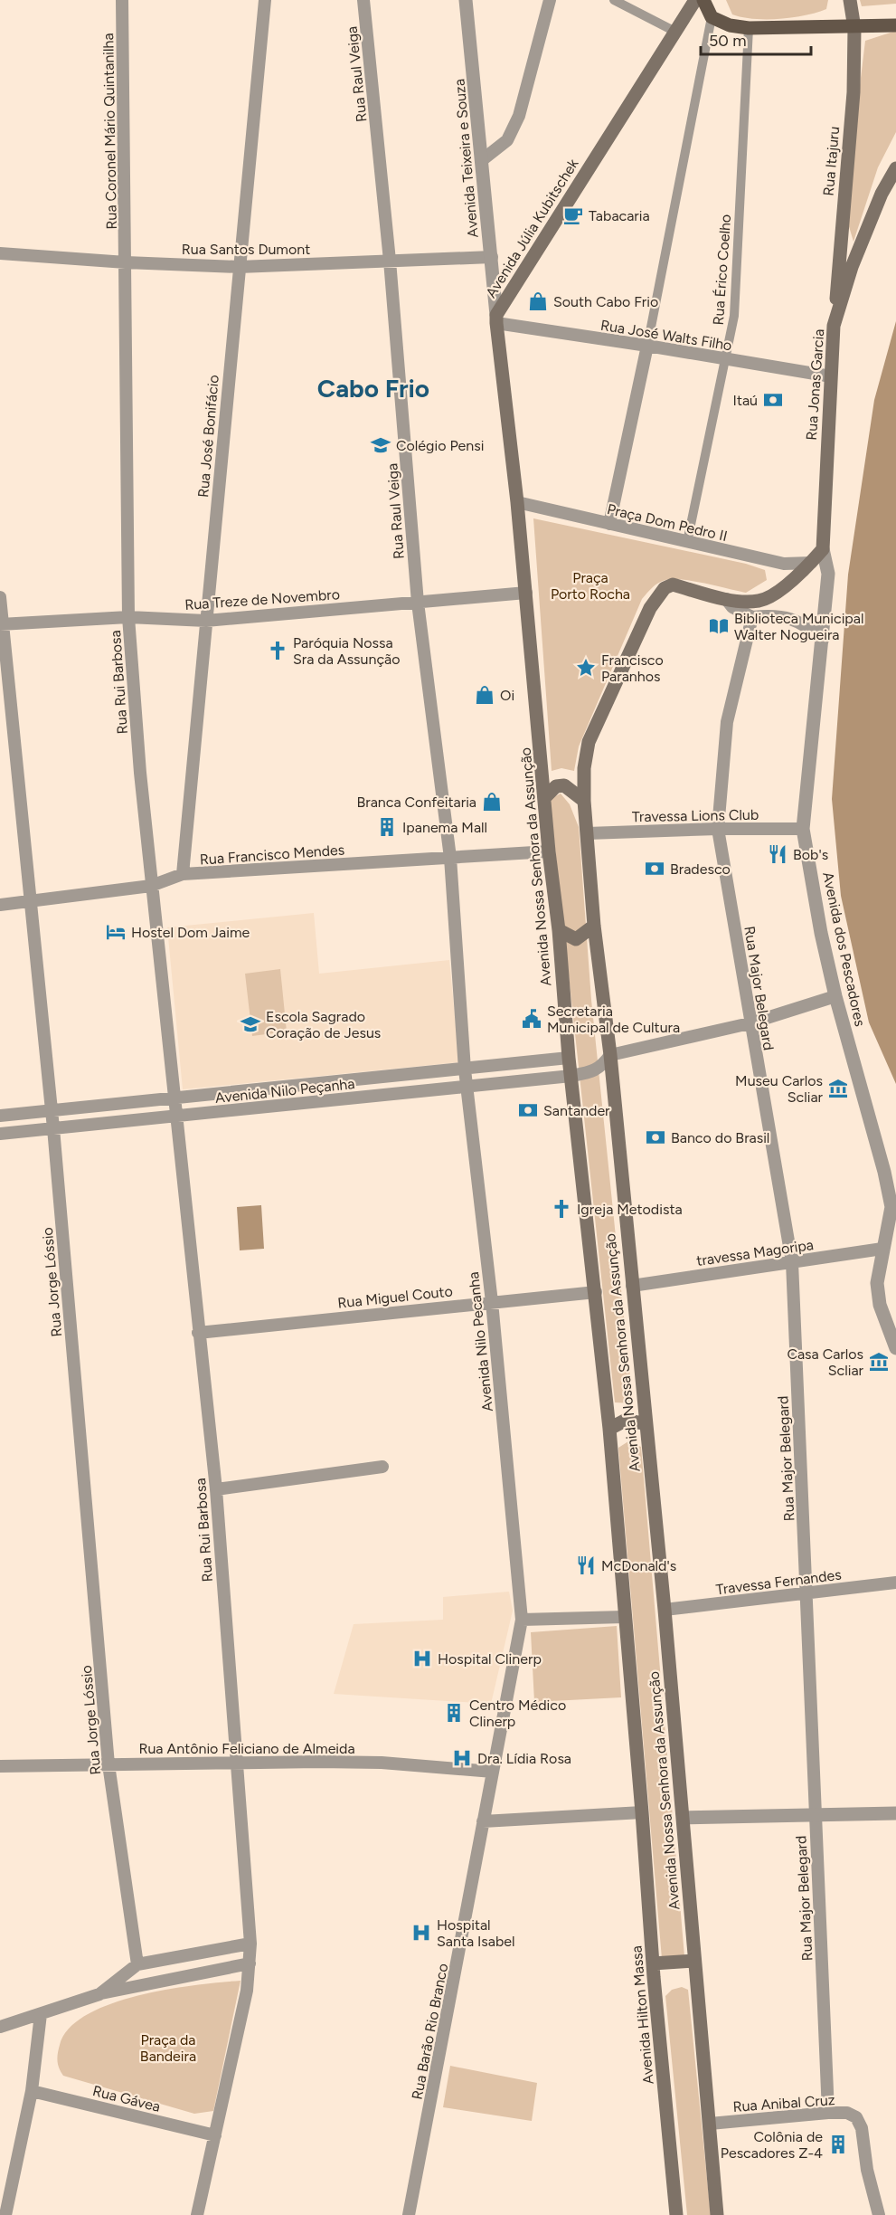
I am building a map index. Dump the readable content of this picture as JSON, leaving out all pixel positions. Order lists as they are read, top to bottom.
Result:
{
  "streets": {
    "main road": [
      "Rua Itajuru",
      "Avenida Júlia Kubitschek",
      "Rua Jonas Garcia",
      "Avenida Nossa Senhora da Assunção",
      "Avenida Hilton Massa"
    ],
    "street": [
      "Rua Raul Veiga",
      "Rua Coronel Mário Quintanilha",
      "Avenida Teixeira e Souza",
      "Rua Santos Dumont",
      "Rua Érico Coelho",
      "Rua José Walts Filho",
      "Rua José Bonifácio",
      "Praça Dom Pedro II",
      "Rua Treze de Novembro",
      "Rua Rui Barbosa",
      "Travessa Lions Club",
      "Rua Francisco Mendes",
      "Avenida dos Pescadores",
      "Rua Major Belegard",
      "Avenida Nilo Peçanha",
      "travessa Magoripa",
      "Rua Jorge Lóssio",
      "Rua Miguel Couto",
      "Avenida Nilo Pecanha",
      "Travessa Fernandes",
      "Rua Antônio Feliciano de Almeida",
      "Rua Barão Rio Branco",
      "Rua Gávea",
      "Rua Anibal Cruz"
    ]
  },
  "crossings": [
    ["Rua Raul Veiga", "Rua Santos Dumont"],
    ["Rua Raul Veiga", "Rua Treze de Novembro"],
    ["Rua Raul Veiga", "Rua Francisco Mendes"],
    ["Rua Raul Veiga", "Avenida Nilo Pecanha"],
    ["Rua Coronel Mário Quintanilha", "Rua Santos Dumont"],
    ["Rua Coronel Mário Quintanilha", "Rua Rui Barbosa"],
    ["Avenida Teixeira e Souza", "Avenida Júlia Kubitschek"],
    ["Avenida Teixeira e Souza", "Rua Santos Dumont"],
    ["Avenida Teixeira e Souza", "Rua José Walts Filho"],
    ["Rua Itajuru", "Rua Jonas Garcia"],
    ["Avenida Júlia Kubitschek", "Rua José Walts Filho"],
    ["Rua Santos Dumont", "Rua José Bonifácio"],
    ["Rua Santos Dumont", "Rua Rui Barbosa"],
    ["Rua Érico Coelho", "Rua José Walts Filho"],
    ["Rua Érico Coelho", "Praça Dom Pedro II"],
    ["Rua José Walts Filho", "Rua Jonas Garcia"],
    ["Rua Jonas Garcia", "Avenida Nossa Senhora da Assunção"],
    ["Rua Jonas Garcia", "Avenida dos Pescadores"],
    ["Rua José Bonifácio", "Rua Treze de Novembro"],
    ["Rua José Bonifácio", "Rua Francisco Mendes"],
    ["Praça Dom Pedro II", "Avenida Nossa Senhora da Assunção"],
    ["Rua Treze de Novembro", "Rua Rui Barbosa"],
    ["Rua Treze de Novembro", "Avenida Nossa Senhora da Assunção"],
    ["Rua Treze de Novembro", "Rua Jorge Lóssio"],
    ["Rua Rui Barbosa", "Rua Francisco Mendes"],
    ["Rua Rui Barbosa", "Avenida Nilo Peçanha"],
    ["Rua Rui Barbosa", "Rua Miguel Couto"],
    ["Rua Rui Barbosa", "Rua Antônio Feliciano de Almeida"],
    ["Rua Rui Barbosa", "Rua Gávea"],
    ["Travessa Lions Club", "Avenida Nossa Senhora da Assunção"],
    ["Travessa Lions Club", "Avenida dos Pescadores"],
    ["Travessa Lions Club", "Rua Major Belegard"],
    ["Rua Francisco Mendes", "Avenida Nossa Senhora da Assunção"],
    ["Rua Francisco Mendes", "Rua Jorge Lóssio"],
    ["Rua Francisco Mendes", "Avenida Nilo Pecanha"],
    ["Avenida Nossa Senhora da Assunção", "Avenida dos Pescadores"],
    ["Avenida Nossa Senhora da Assunção", "Avenida Nilo Peçanha"],
    ["Avenida Nossa Senhora da Assunção", "travessa Magoripa"],
    ["Avenida Nossa Senhora da Assunção", "Rua Miguel Couto"],
    ["Avenida Nossa Senhora da Assunção", "Travessa Fernandes"],
    ["Avenida Nossa Senhora da Assunção", "Avenida Hilton Massa"],
    ["Avenida Nossa Senhora da Assunção", "Rua Anibal Cruz"],
    ["Avenida dos Pescadores", "travessa Magoripa"],
    ["Rua Major Belegard", "travessa Magoripa"],
    ["Rua Major Belegard", "Travessa Fernandes"],
    ["Rua Major Belegard", "Rua Anibal Cruz"],
    ["Avenida Nilo Peçanha", "Rua Jorge Lóssio"],
    ["Avenida Nilo Peçanha", "Avenida Nilo Pecanha"],
    ["Rua Jorge Lóssio", "Rua Antônio Feliciano de Almeida"],
    ["Rua Miguel Couto", "Avenida Nilo Pecanha"],
    ["Avenida Nilo Pecanha", "Rua Antônio Feliciano de Almeida"],
    ["Avenida Nilo Pecanha", "Rua Barão Rio Branco"]
  ],
  "districts": ["Cabo Frio"],
  "parks": ["Praça Porto Rocha", "Praça da Bandeira"],
  "places": {
    "cafe": ["Tabacaria"],
    "shop": ["South Cabo Frio", "Oi", "Branca Confeitaria"],
    "bank": [
      "Itaú",
      "Bradesco",
      "Santander",
      "Banco do Brasil"
    ],
    "school or university": ["Colégio Pensi", "Escola Sagrado Coração de Jesus"],
    "library": ["Biblioteca Municipal Walter Nogueira"],
    "church": ["Paróquia Nossa Sra da Assunção", "Igreja Metodista"],
    "place": ["Francisco Paranhos"],
    "building": ["Ipanema Mall", "Centro Médico Clinerp", "Colônia de Pescadores Z-4"],
    "restaurant": ["Bob's", "McDonald's"],
    "hotel": ["Hostel Dom Jaime"],
    "public building": ["Secretaria Municipal de Cultura"],
    "museum": ["Museu Carlos Scliar", "Casa Carlos Scliar"],
    "hospital": ["Hospital Clinerp", "Dra. Lídia Rosa", "Hospital Santa Isabel"]
  },
  "scale_bar": "50 m"
}
